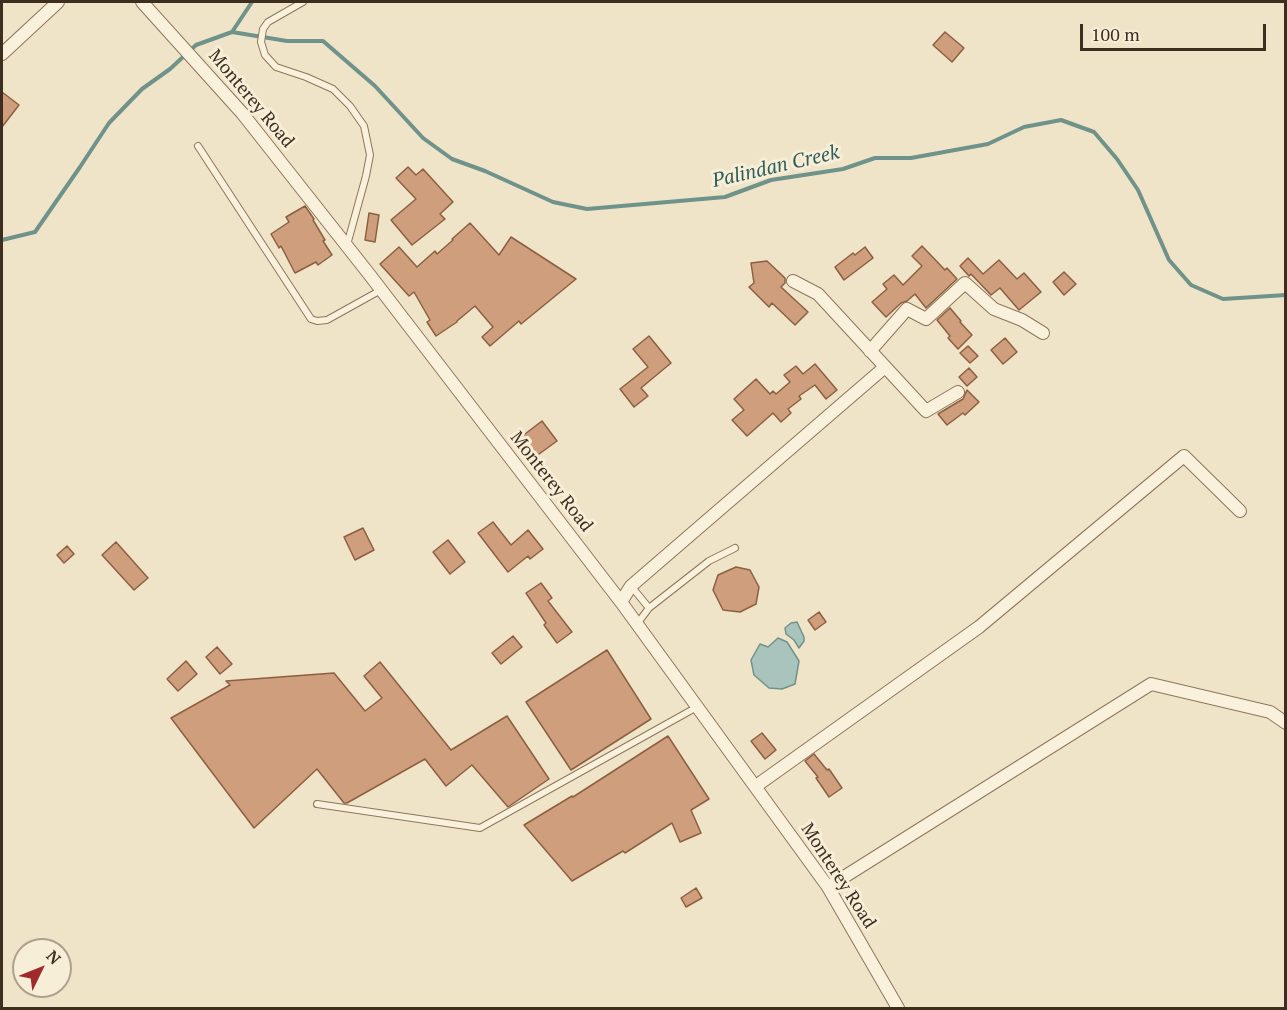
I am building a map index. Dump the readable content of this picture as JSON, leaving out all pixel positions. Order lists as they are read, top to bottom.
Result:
{
  "streets": {
    "street": ["Monterey Road"]
  },
  "water": ["Palindan Creek"],
  "scale_bar": "100 m",
  "north": "top right"
}
